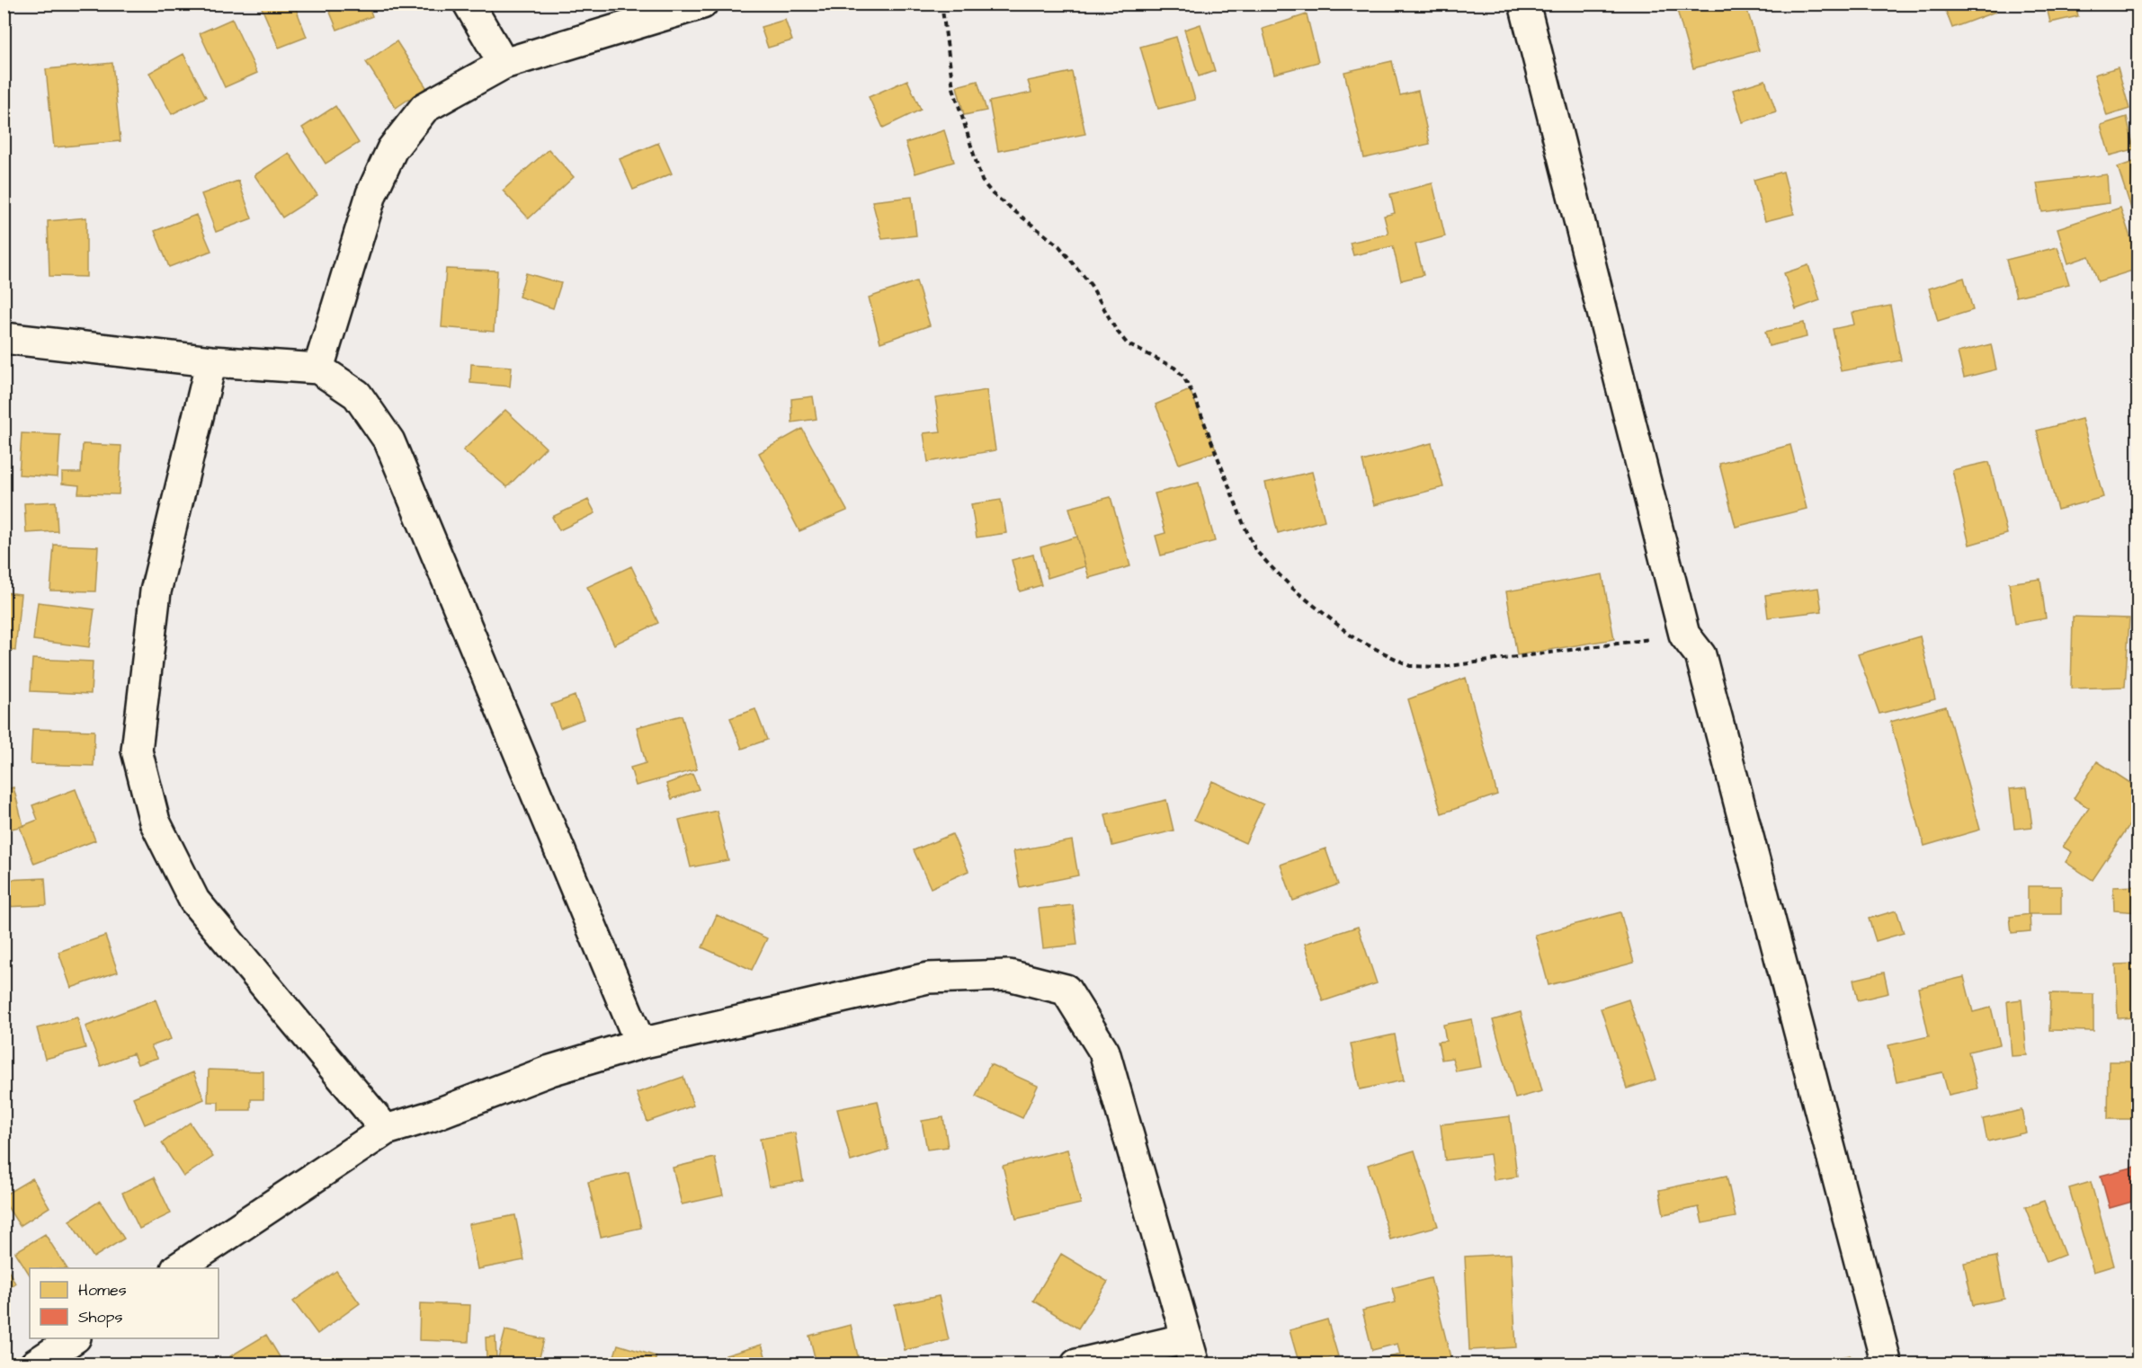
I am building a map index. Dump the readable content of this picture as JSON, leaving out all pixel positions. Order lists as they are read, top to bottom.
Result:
{
  "legend": ["Homes", "Shops"]
}
